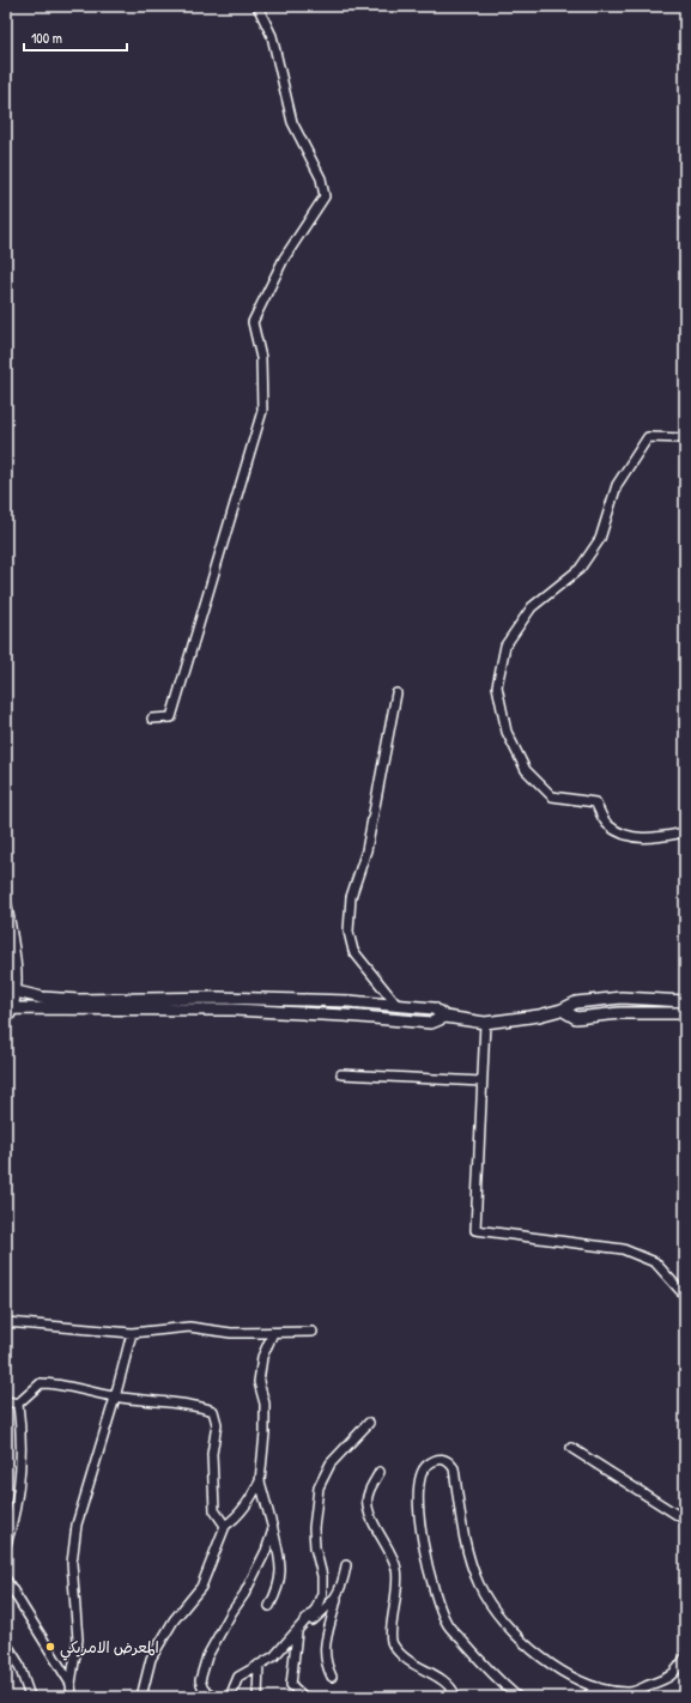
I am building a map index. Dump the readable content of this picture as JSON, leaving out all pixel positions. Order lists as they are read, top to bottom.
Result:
{
  "places": ["المعرض الامريكي"],
  "scale_bar": "100 m"
}
